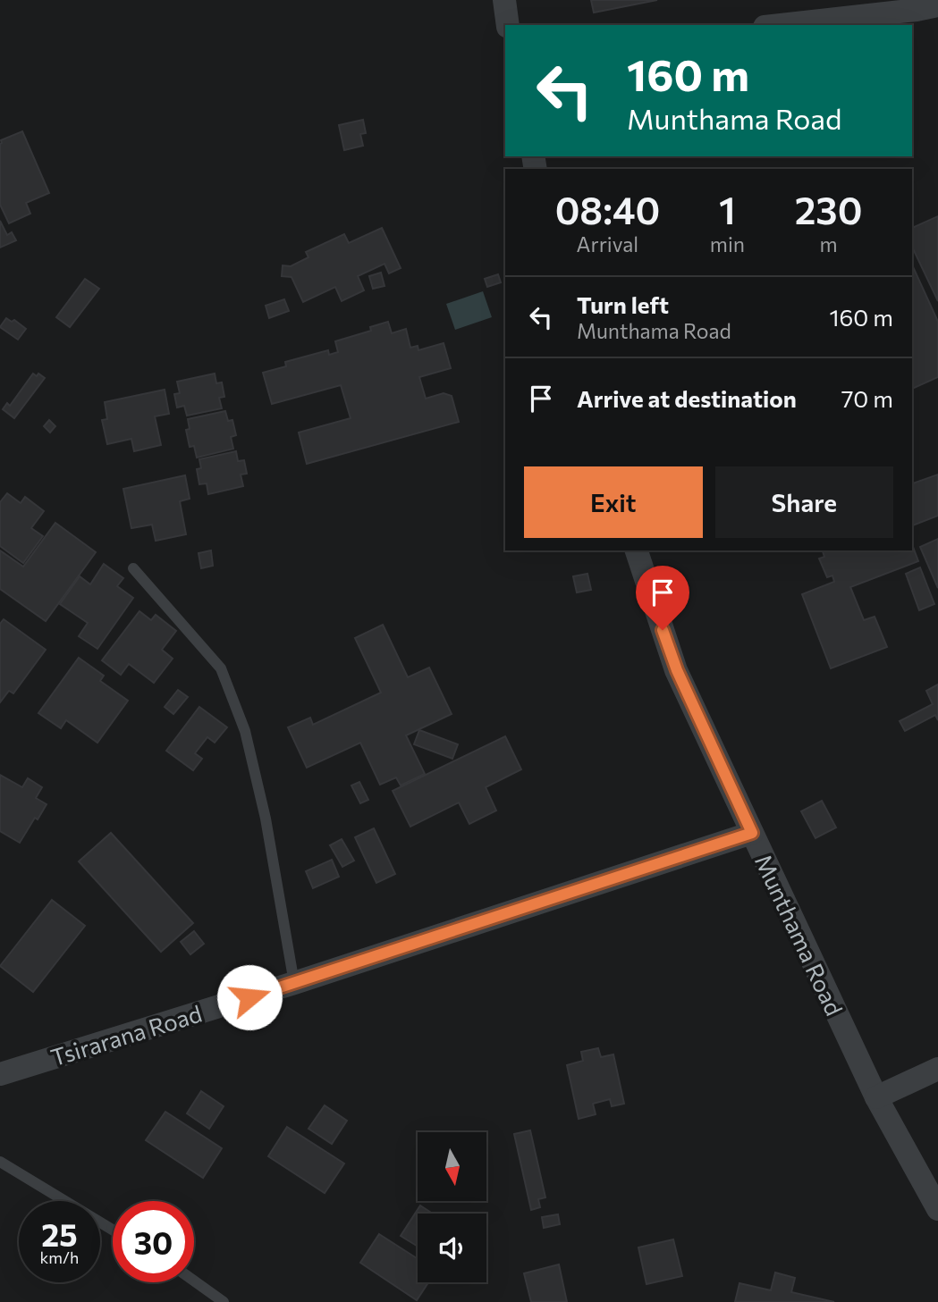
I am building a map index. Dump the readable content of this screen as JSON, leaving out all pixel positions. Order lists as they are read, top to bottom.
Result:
{
  "streets": {
    "street": ["Munthama Road", "Tsirarana Road"]
  },
  "crossings": [
    ["Munthama Road", "Tsirarana Road"]
  ],
  "north": "bottom",
  "page": {
    "turn": ["160 m", "Munthama Road"],
    "eta": [
      "08:40",
      "Arrival",
      "1",
      "min",
      "230",
      "m"
    ],
    "list": [
      {
        "name": "Turn left",
        "note": "Munthama Road",
        "value": "160 m"
      },
      {
        "name": "Arrive at destination",
        "value": "70 m"
      }
    ],
    "buttons": ["Exit", "Share"],
    "speed": "25 km/h",
    "limit": "30"
  }
}
